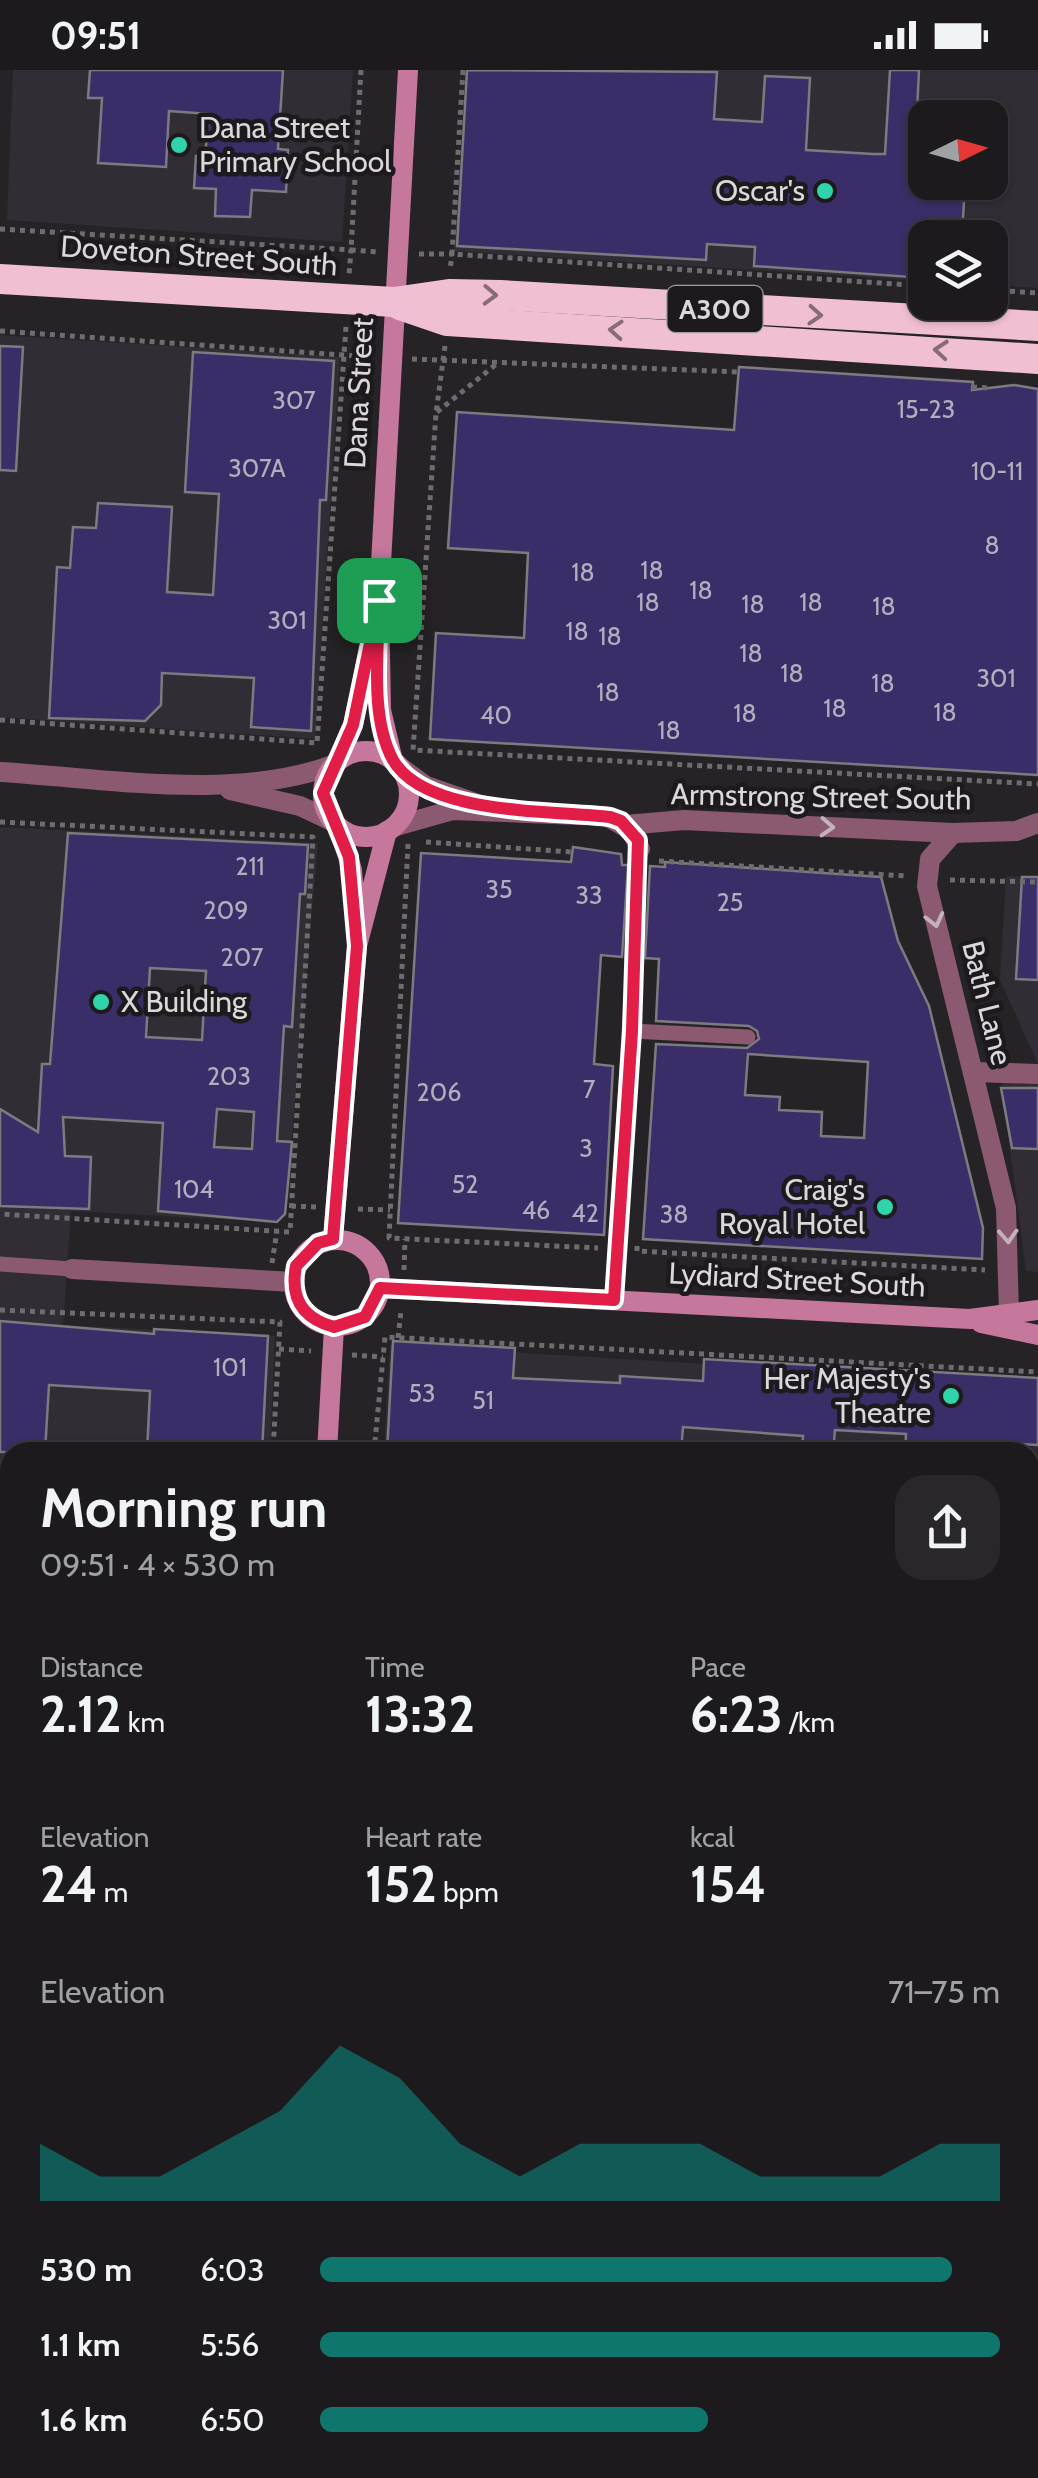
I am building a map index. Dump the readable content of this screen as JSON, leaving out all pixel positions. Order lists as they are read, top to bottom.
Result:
{
  "streets": {
    "highway": ["Doveton Street South", "A300"],
    "street": [
      "Dana Street",
      "Armstrong Street South",
      "Bath Lane",
      "Lydiard Street South"
    ]
  },
  "crossings": [
    ["Doveton Street South", "Dana Street"],
    ["Dana Street", "Armstrong Street South"],
    ["Armstrong Street South", "Bath Lane"],
    ["Bath Lane", "Lydiard Street South"]
  ],
  "one_way": ["Armstrong Street South", "Bath Lane"],
  "places": [
    "Dana Street Primary School",
    "Oscar's",
    "X Building",
    "Craig's Royal Hotel",
    "Her Majesty's Theatre"
  ],
  "house_numbers": [
    "307",
    "15-23",
    "307A",
    "10-11",
    "8",
    "18",
    "18",
    "18",
    "18",
    "18",
    "18",
    "18",
    "301",
    "18",
    "18",
    "18",
    "18",
    "301",
    "18",
    "18",
    "18",
    "18",
    "18",
    "40",
    "18",
    "211",
    "35",
    "33",
    "25",
    "209",
    "207",
    "203",
    "7",
    "206",
    "3",
    "52",
    "104",
    "46",
    "42",
    "38",
    "101",
    "53",
    "51"
  ],
  "north": "right",
  "page": {
    "status": "09:51",
    "heading": ["Morning run", "09:51 · 4 × 530 m"],
    "stats": [
      ["Distance", "2.12 km"],
      ["Time", "13:32"],
      ["Pace", "6:23 /km"],
      ["Elevation", "24 m"],
      ["Heart rate", "152 bpm"],
      ["kcal", "154"]
    ],
    "chart": ["Elevation", "71–75 m"],
    "list": [
      {
        "name": "530 m",
        "note": "6:03"
      },
      {
        "name": "1.1 km",
        "note": "5:56"
      },
      {
        "name": "1.6 km",
        "note": "6:50"
      }
    ]
  }
}
